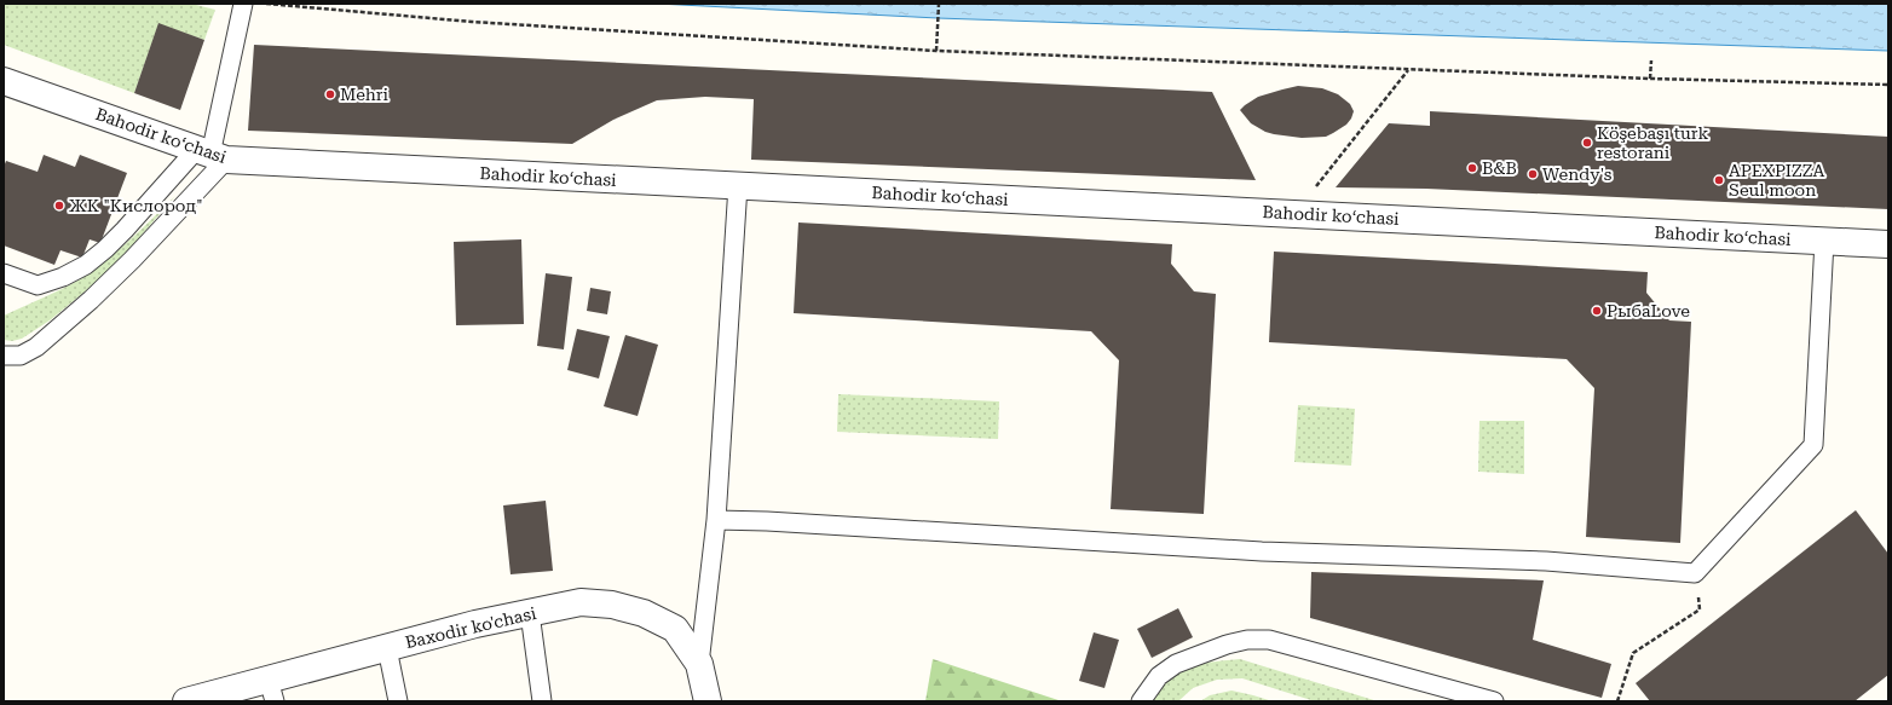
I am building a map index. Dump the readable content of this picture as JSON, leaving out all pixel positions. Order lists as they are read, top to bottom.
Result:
{
  "streets": {
    "street": ["Bahodir koʻchasi", "Baxodir ko'chasi"]
  },
  "places": [
    "Mehri",
    "Köşebaşı turk restorani",
    "B&B",
    "Wendy's",
    "APEXPIZZA Seul moon",
    "ЖК \"Кислород\"",
    "РыбаLove"
  ]
}
